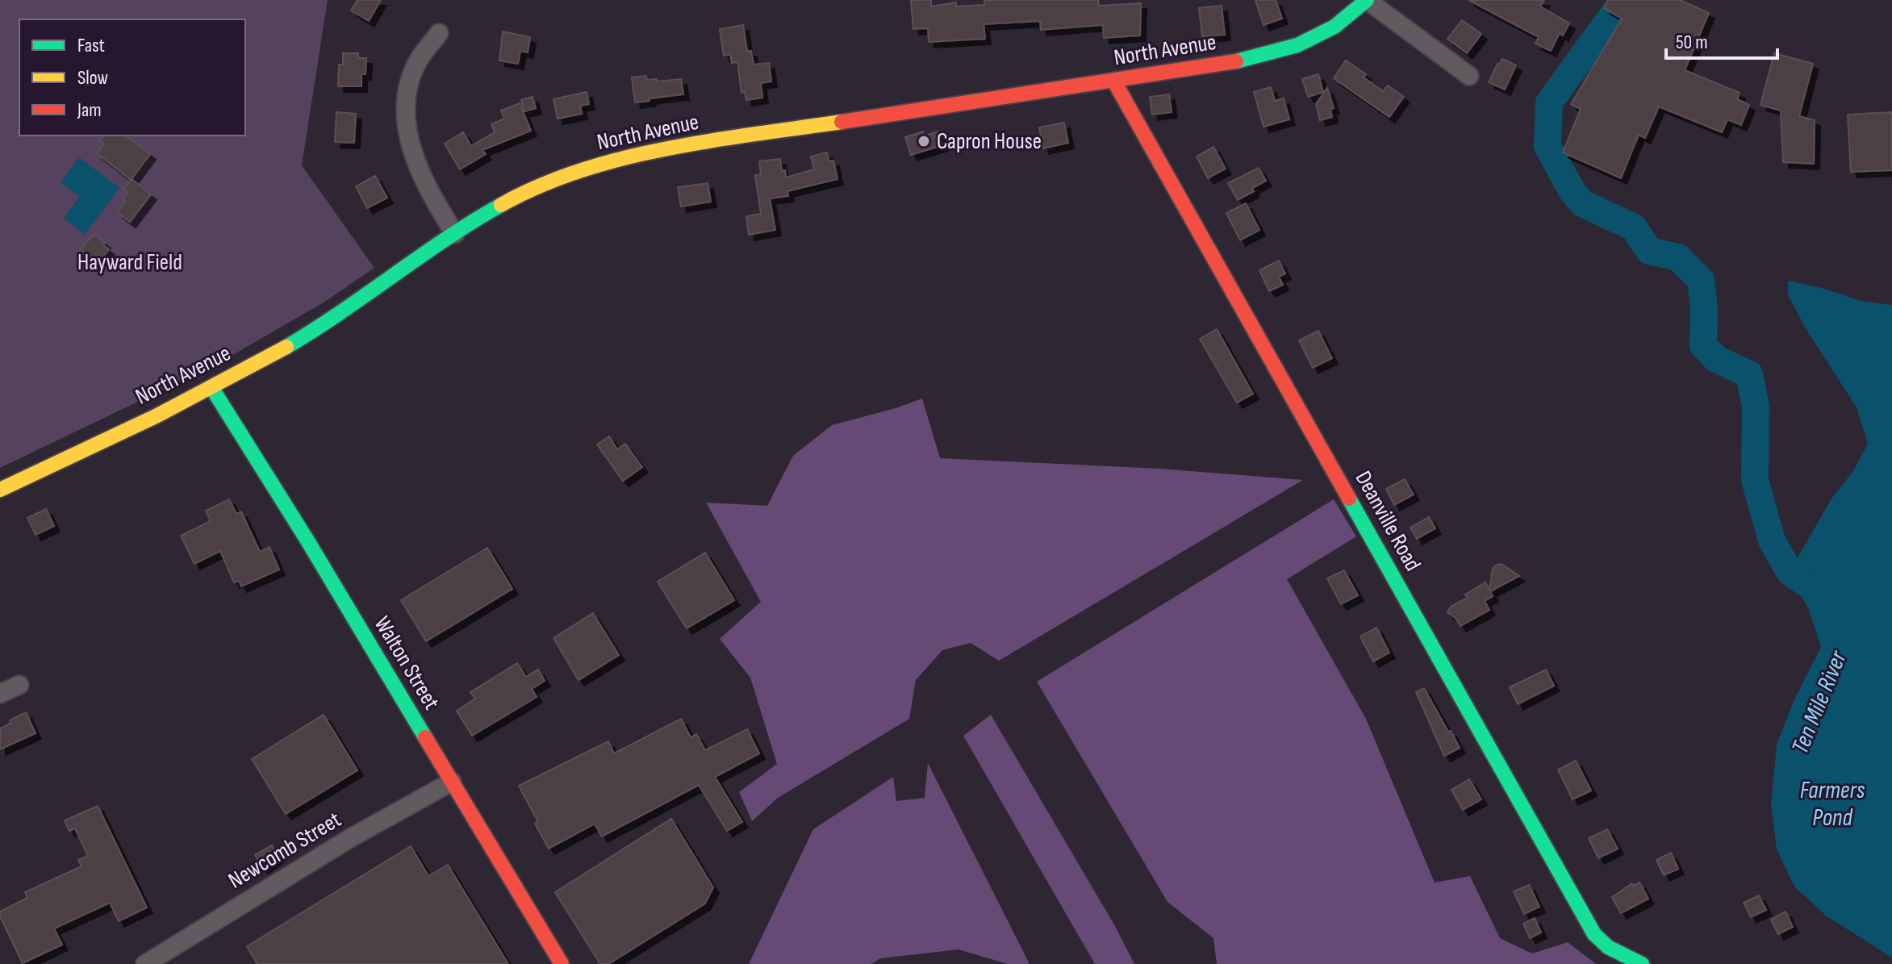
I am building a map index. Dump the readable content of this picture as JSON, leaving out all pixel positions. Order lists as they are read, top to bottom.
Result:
{
  "streets": {
    "street": [
      "North Avenue",
      "Deanville Road",
      "Walton Street",
      "Newcomb Street"
    ]
  },
  "crossings": [
    ["North Avenue", "Deanville Road"],
    ["North Avenue", "Walton Street"],
    ["Walton Street", "Newcomb Street"]
  ],
  "water": ["Ten Mile River", "Farmers Pond"],
  "parks": ["Hayward Field"],
  "places": ["Capron House"],
  "legend": ["Fast", "Slow", "Jam"],
  "scale_bar": "50 m"
}
